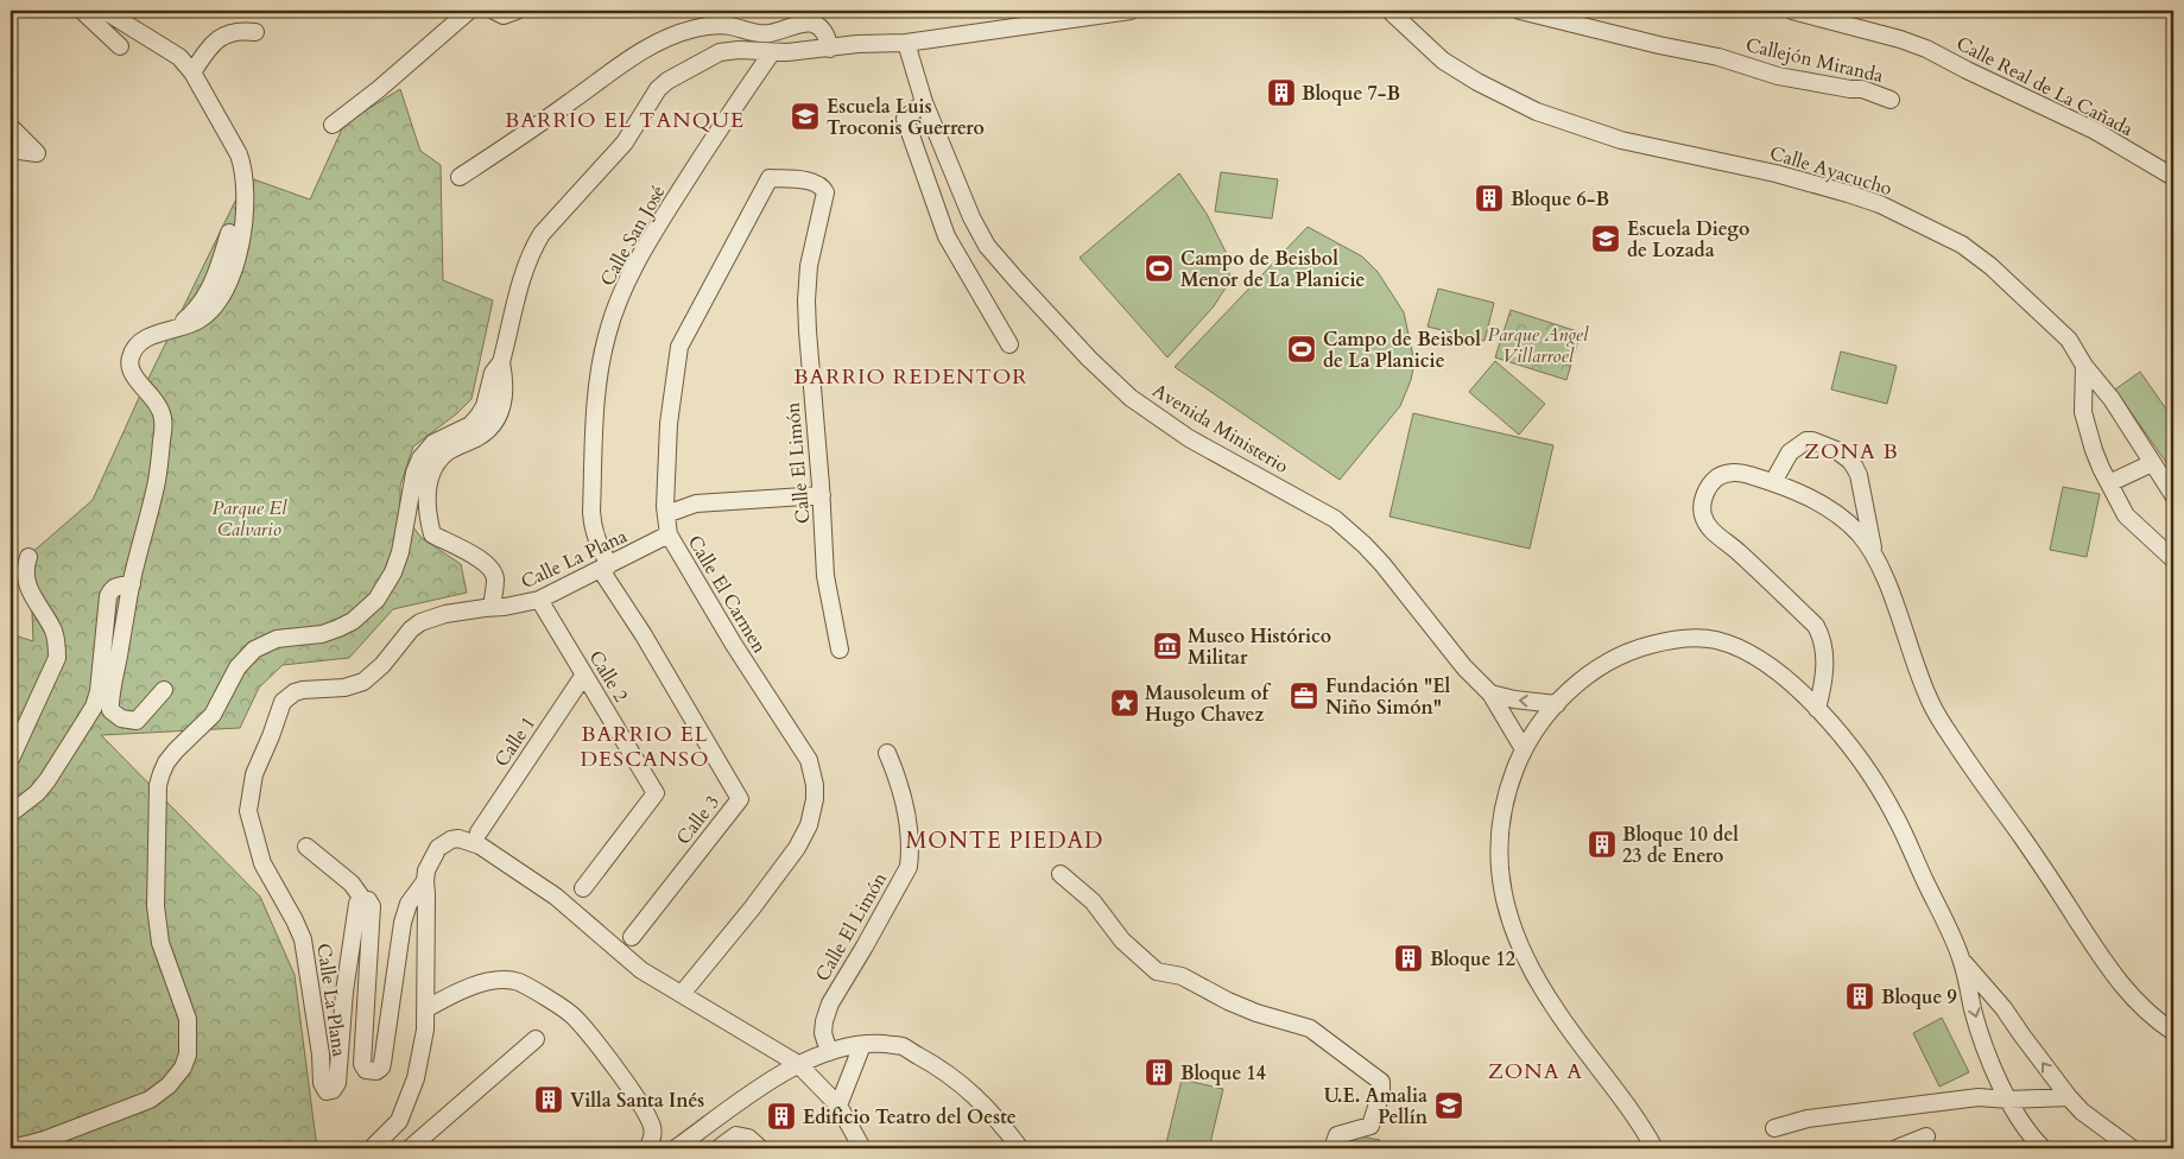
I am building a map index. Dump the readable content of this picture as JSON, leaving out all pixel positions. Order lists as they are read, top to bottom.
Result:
{
  "streets": {
    "street": [
      "Callejón Miranda",
      "Calle Real de La Cañada",
      "Calle Ayacucho",
      "Calle San José",
      "Avenida Ministerio",
      "Calle El Limón",
      "Calle La Plana",
      "Calle El Carmen",
      "Calle 2",
      "Calle 1",
      "Calle 3"
    ]
  },
  "crossings": [
    ["Calle San José", "Calle La Plana"],
    ["Calle San José", "Calle 3"],
    ["Calle El Limón", "Calle El Carmen"],
    ["Calle La Plana", "Calle El Carmen"],
    ["Calle La Plana", "Calle 2"],
    ["Calle La Plana", "Calle 3"],
    ["Calle 2", "Calle 1"]
  ],
  "districts": [
    "BARRIO EL TANQUE",
    "BARRIO REDENTOR",
    "ZONA B",
    "BARRIO EL DESCANSO",
    "MONTE PIEDAD",
    "ZONA A"
  ],
  "parks": ["Parque Angel Villarroel", "Parque El Calvario"],
  "places": {
    "building": [
      "Bloque 7-B",
      "Bloque 6-B",
      "Bloque 10 del 23 de Enero",
      "Bloque 12",
      "Bloque 9",
      "Bloque 14",
      "Villa Santa Inés",
      "Edificio Teatro del Oeste"
    ],
    "school or university": ["Escuela Luis Troconis Guerrero", "Escuela Diego de Lozada", "U.E. Amalia Pellín"],
    "sports": ["Campo de Beisbol Menor de La Planicie", "Campo de Beisbol de La Planicie"],
    "museum": ["Museo Histórico Militar"],
    "office": ["Fundación \"El Niño Simón\""],
    "place": ["Mausoleum of Hugo Chavez"]
  }
}
